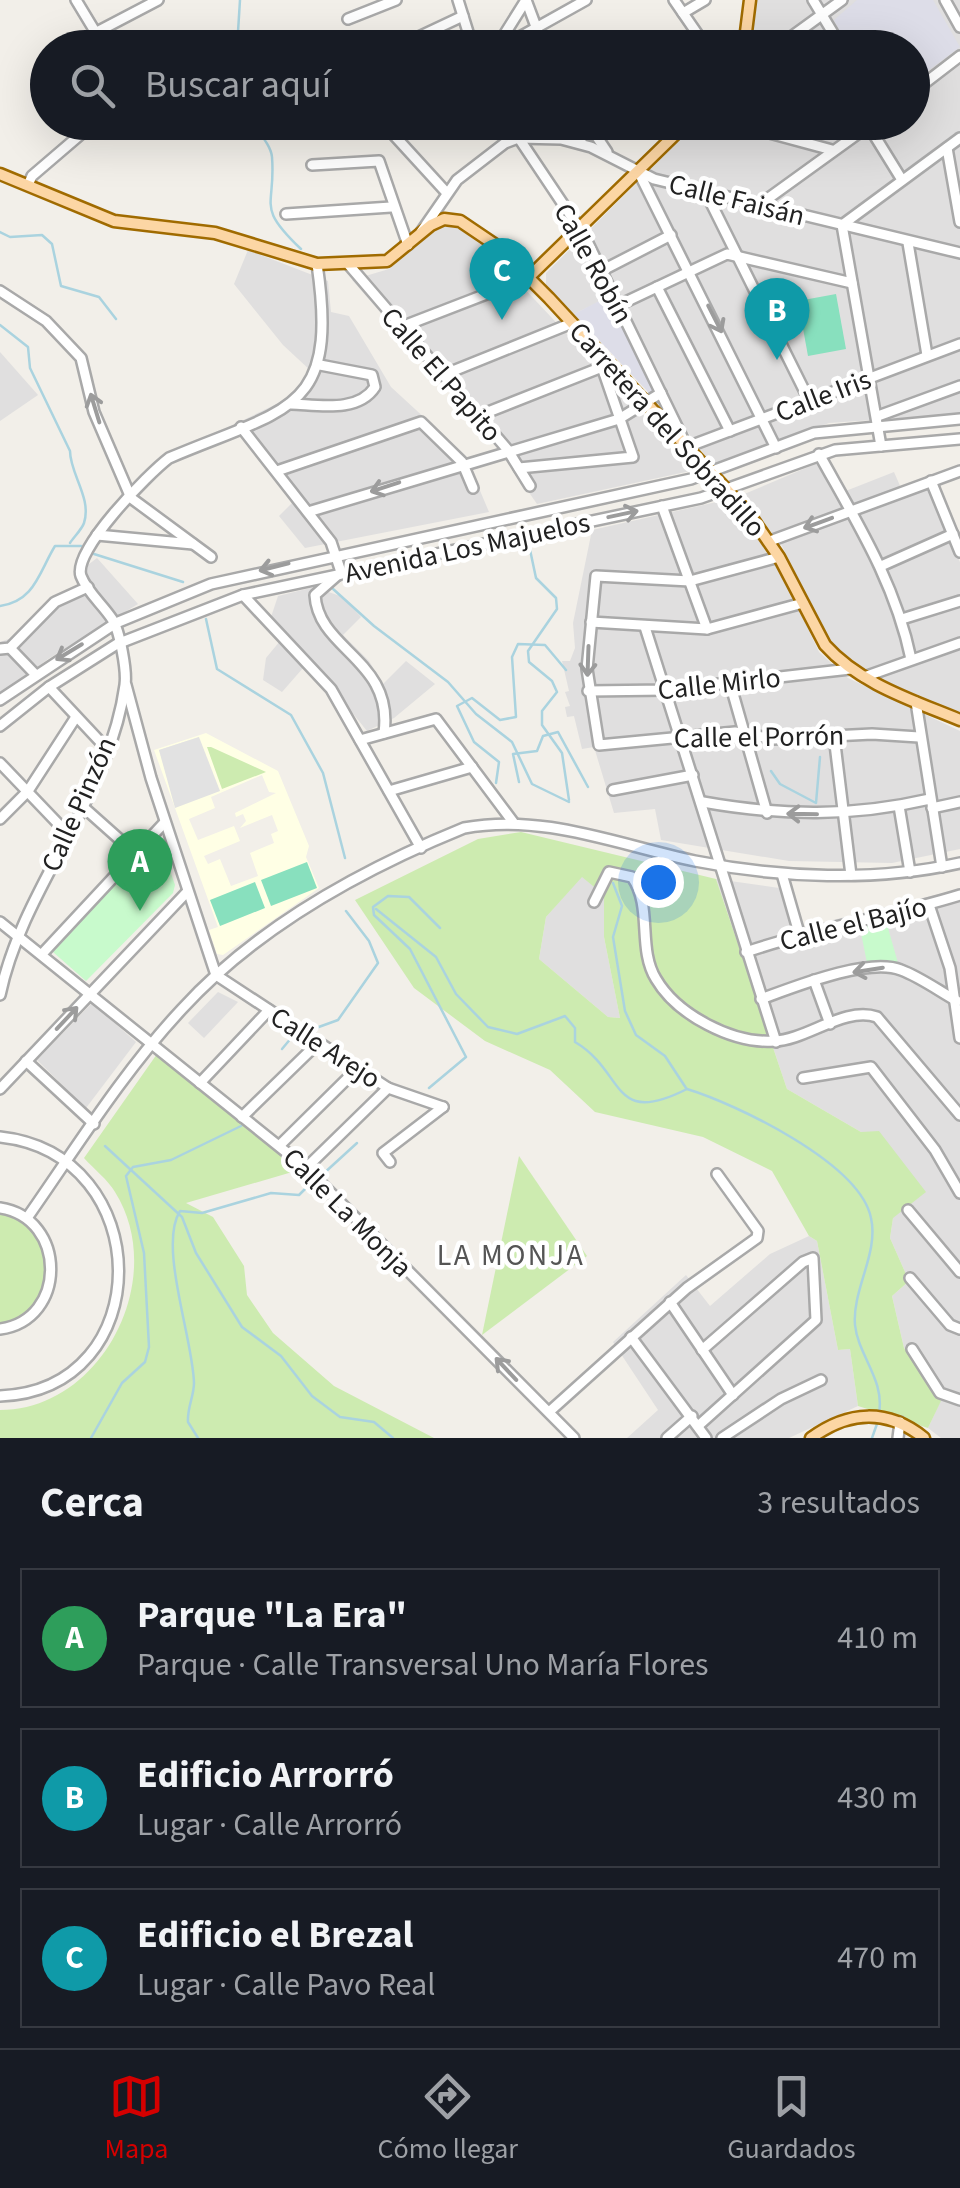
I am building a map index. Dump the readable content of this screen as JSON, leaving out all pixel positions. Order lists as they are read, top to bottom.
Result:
{
  "streets": {
    "main road": ["Carretera del Sobradillo"],
    "street": [
      "Calle Faisán",
      "Calle Robín",
      "Calle El Papito",
      "Calle Iris",
      "Avenida Los Majuelos",
      "Calle Mirlo",
      "Calle el Porrón",
      "Calle Pinzón",
      "Calle el Bajío",
      "Calle Arejo",
      "Calle La Monja"
    ]
  },
  "crossings": [
    ["Calle Robín", "Calle Iris"],
    ["Calle Robín", "Carretera del Sobradillo"],
    ["Calle Iris", "Carretera del Sobradillo"],
    ["Carretera del Sobradillo", "Avenida Los Majuelos"],
    ["Carretera del Sobradillo", "Calle Mirlo"],
    ["Avenida Los Majuelos", "Calle Pinzón"],
    ["Calle Mirlo", "Calle el Porrón"],
    ["Calle Pinzón", "Calle La Monja"]
  ],
  "one_way": ["Calle La Monja"],
  "districts": ["LA MONJA"],
  "page": {
    "search": "Buscar aquí",
    "pins": ["C", "B", "A"],
    "heading": ["Cerca", "3 resultados"],
    "list": [
      {
        "mark": "A",
        "name": "Parque \"La Era\"",
        "note": "Parque · Calle Transversal Uno María Flores",
        "value": "410 m"
      },
      {
        "mark": "B",
        "name": "Edificio Arrorró",
        "note": "Lugar · Calle Arrorró",
        "value": "430 m"
      },
      {
        "mark": "C",
        "name": "Edificio el Brezal",
        "note": "Lugar · Calle Pavo Real",
        "value": "470 m"
      }
    ],
    "nav": ["Mapa", "Cómo llegar", "Guardados"]
  }
}
